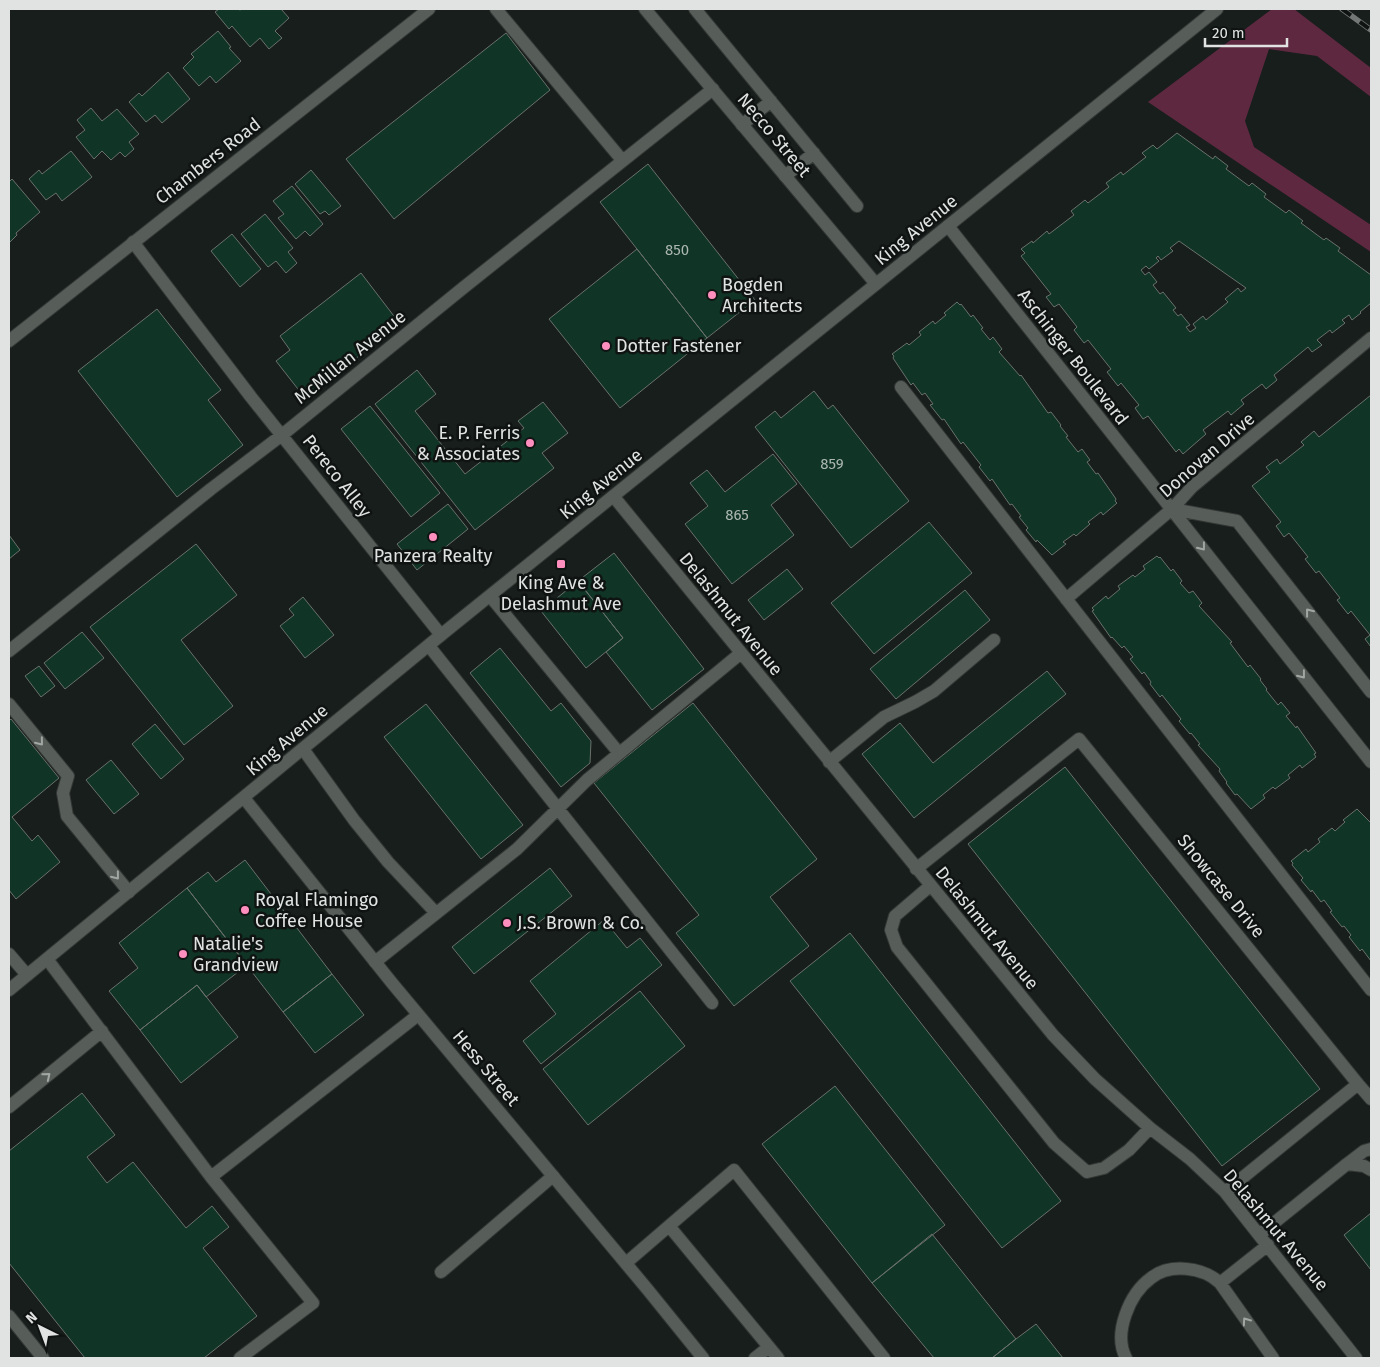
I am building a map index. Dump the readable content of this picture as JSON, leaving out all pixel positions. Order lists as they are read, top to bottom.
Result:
{
  "streets": {
    "street": [
      "Necco Street",
      "Chambers Road",
      "King Avenue",
      "McMillan Avenue",
      "Aschinger Boulevard",
      "Donovan Drive",
      "Pereco Alley",
      "Delashmut Avenue",
      "Showcase Drive",
      "Hess Street"
    ]
  },
  "crossings": [
    ["Necco Street", "King Avenue"],
    ["Necco Street", "McMillan Avenue"],
    ["Chambers Road", "Pereco Alley"],
    ["King Avenue", "Aschinger Boulevard"],
    ["King Avenue", "Pereco Alley"],
    ["King Avenue", "Delashmut Avenue"],
    ["King Avenue", "Hess Street"],
    ["McMillan Avenue", "Pereco Alley"],
    ["Aschinger Boulevard", "Donovan Drive"],
    ["Delashmut Avenue", "Showcase Drive"]
  ],
  "places": {
    "other": [
      "Bogden Architects",
      "Dotter Fastener",
      "E. P. Ferris & Associates",
      "Panzera Realty",
      "Royal Flamingo Coffee House",
      "J.S. Brown & Co.",
      "Natalie's Grandview"
    ],
    "transit": ["King Ave & Delashmut Ave"]
  },
  "house_numbers": ["850", "859", "865"],
  "scale_bar": "20 m",
  "north": "top left"
}
